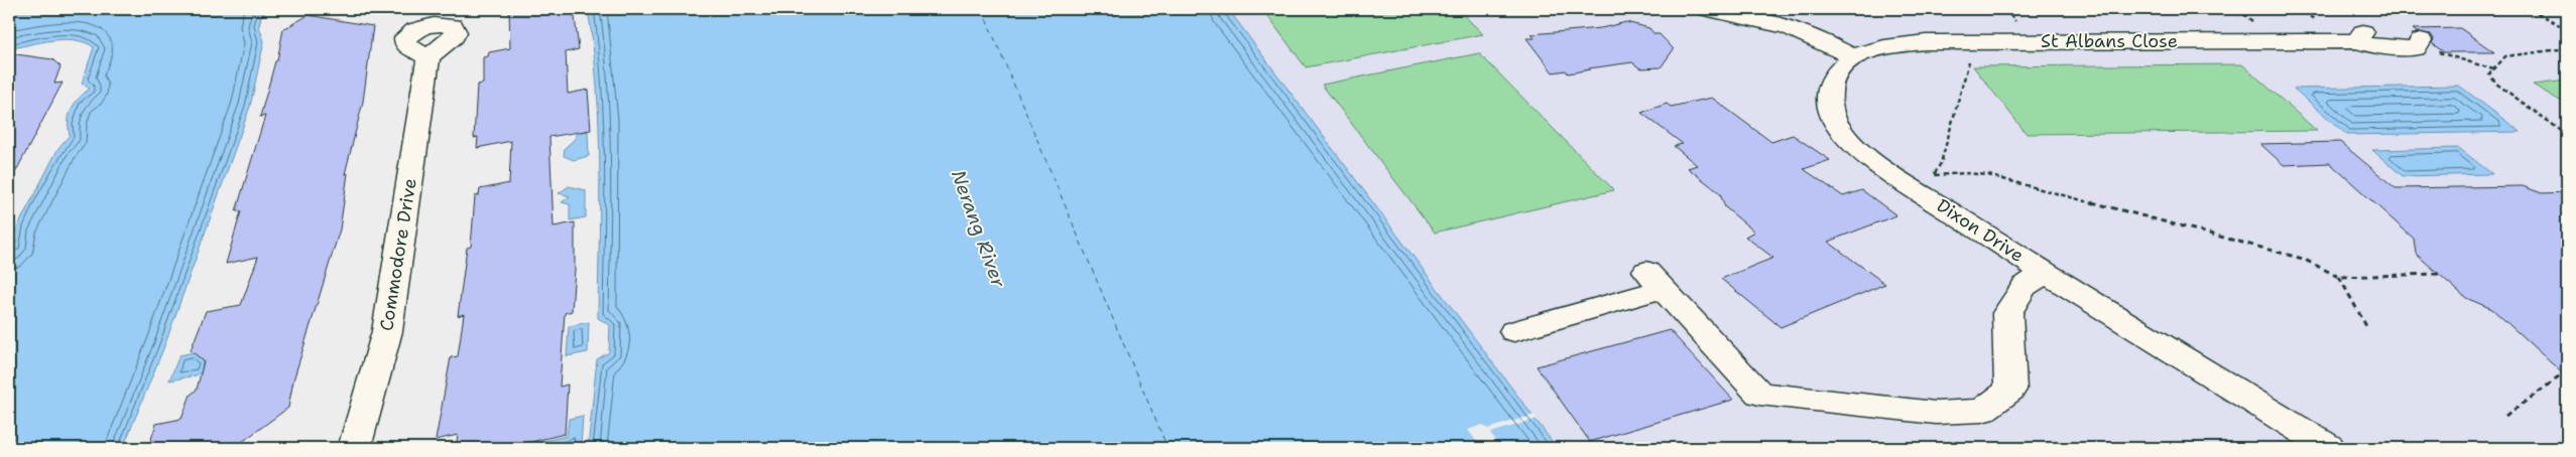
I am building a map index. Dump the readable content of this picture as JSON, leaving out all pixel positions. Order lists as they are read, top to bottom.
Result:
{
  "streets": {
    "street": ["St Albans Close", "Dixon Drive", "Commodore Drive"]
  },
  "crossings": [
    ["St Albans Close", "Dixon Drive"]
  ],
  "water": ["Nerang River"]
}
